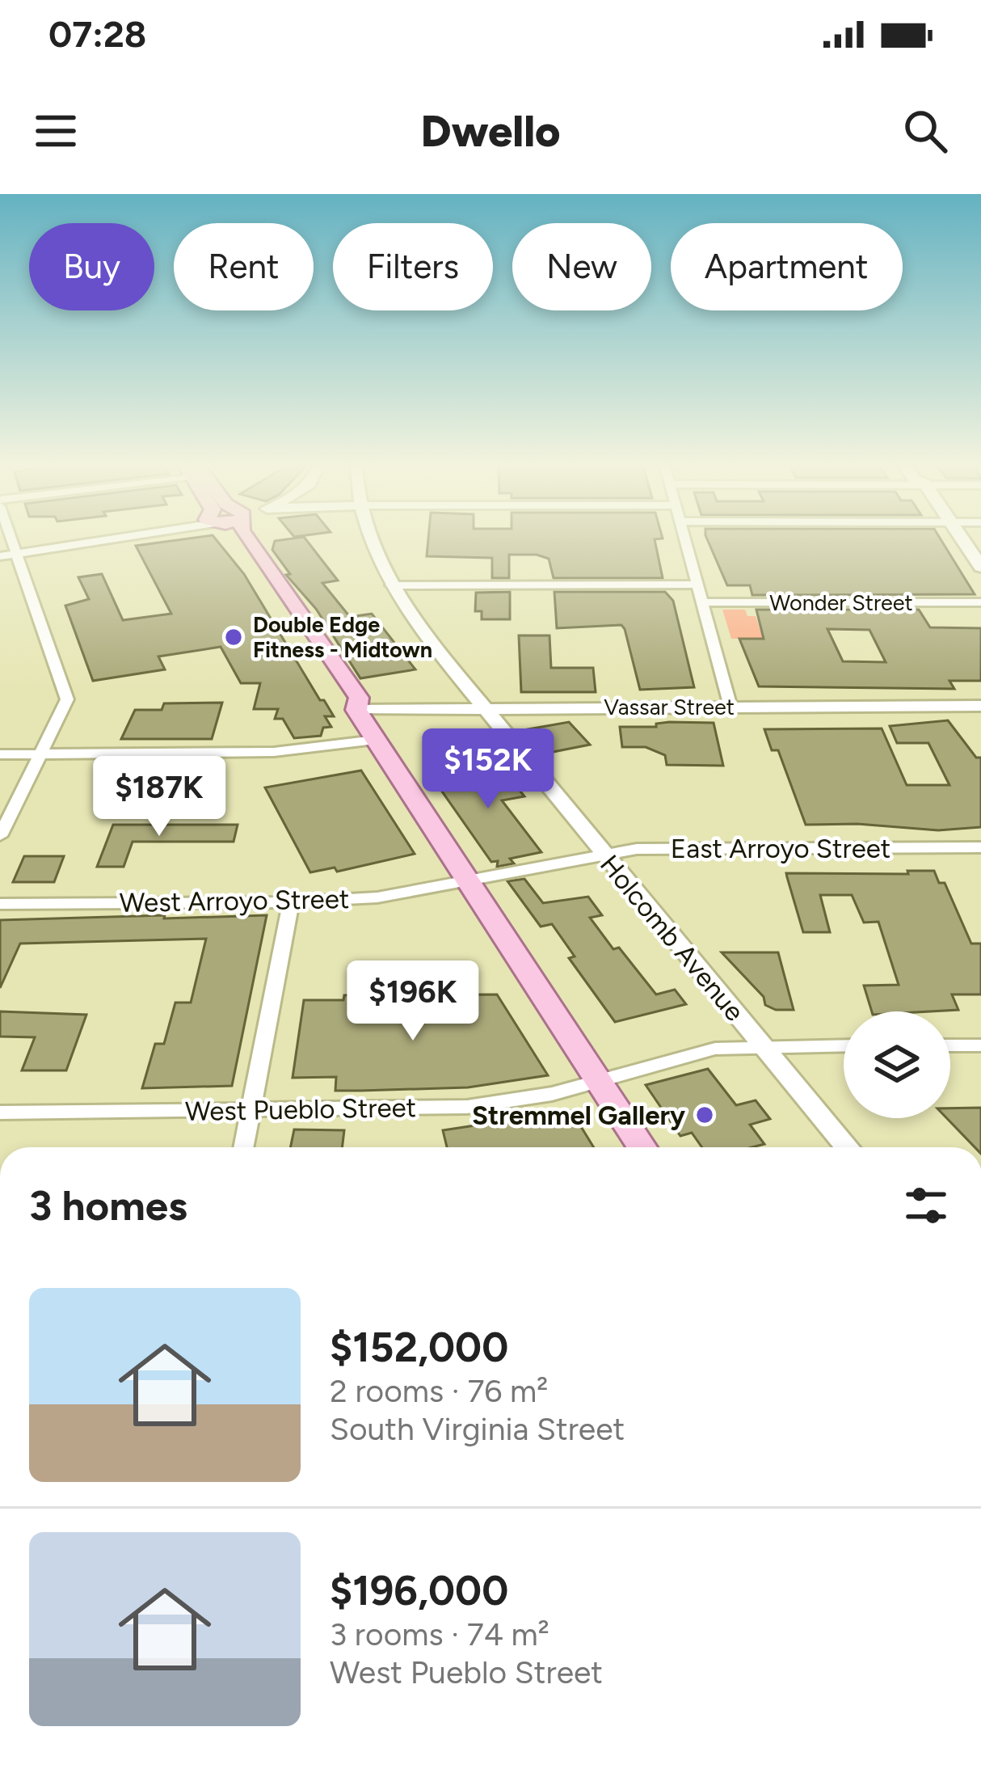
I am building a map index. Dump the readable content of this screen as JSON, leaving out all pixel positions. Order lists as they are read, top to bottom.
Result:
{
  "streets": {
    "street": [
      "Wonder Street",
      "Vassar Street",
      "East Arroyo Street",
      "West Arroyo Street",
      "Holcomb Avenue",
      "West Pueblo Street"
    ]
  },
  "crossings": [
    ["Vassar Street", "Holcomb Avenue"],
    ["East Arroyo Street", "West Arroyo Street"],
    ["East Arroyo Street", "Holcomb Avenue"],
    ["Holcomb Avenue", "West Pueblo Street"]
  ],
  "places": ["Double Edge Fitness - Midtown", "Stremmel Gallery"],
  "page": {
    "status": "07:28",
    "header": "Dwello",
    "chip": [
      "Buy",
      "Rent",
      "Filters",
      "New",
      "Apartment"
    ],
    "price": ["$152K", "$187K", "$196K"],
    "heading": "3 homes",
    "list": [
      {
        "name": "$152,000",
        "note": "2 rooms · 76 m² · South Virginia Street"
      },
      {
        "name": "$196,000",
        "note": "3 rooms · 74 m² · West Pueblo Street"
      }
    ]
  }
}
